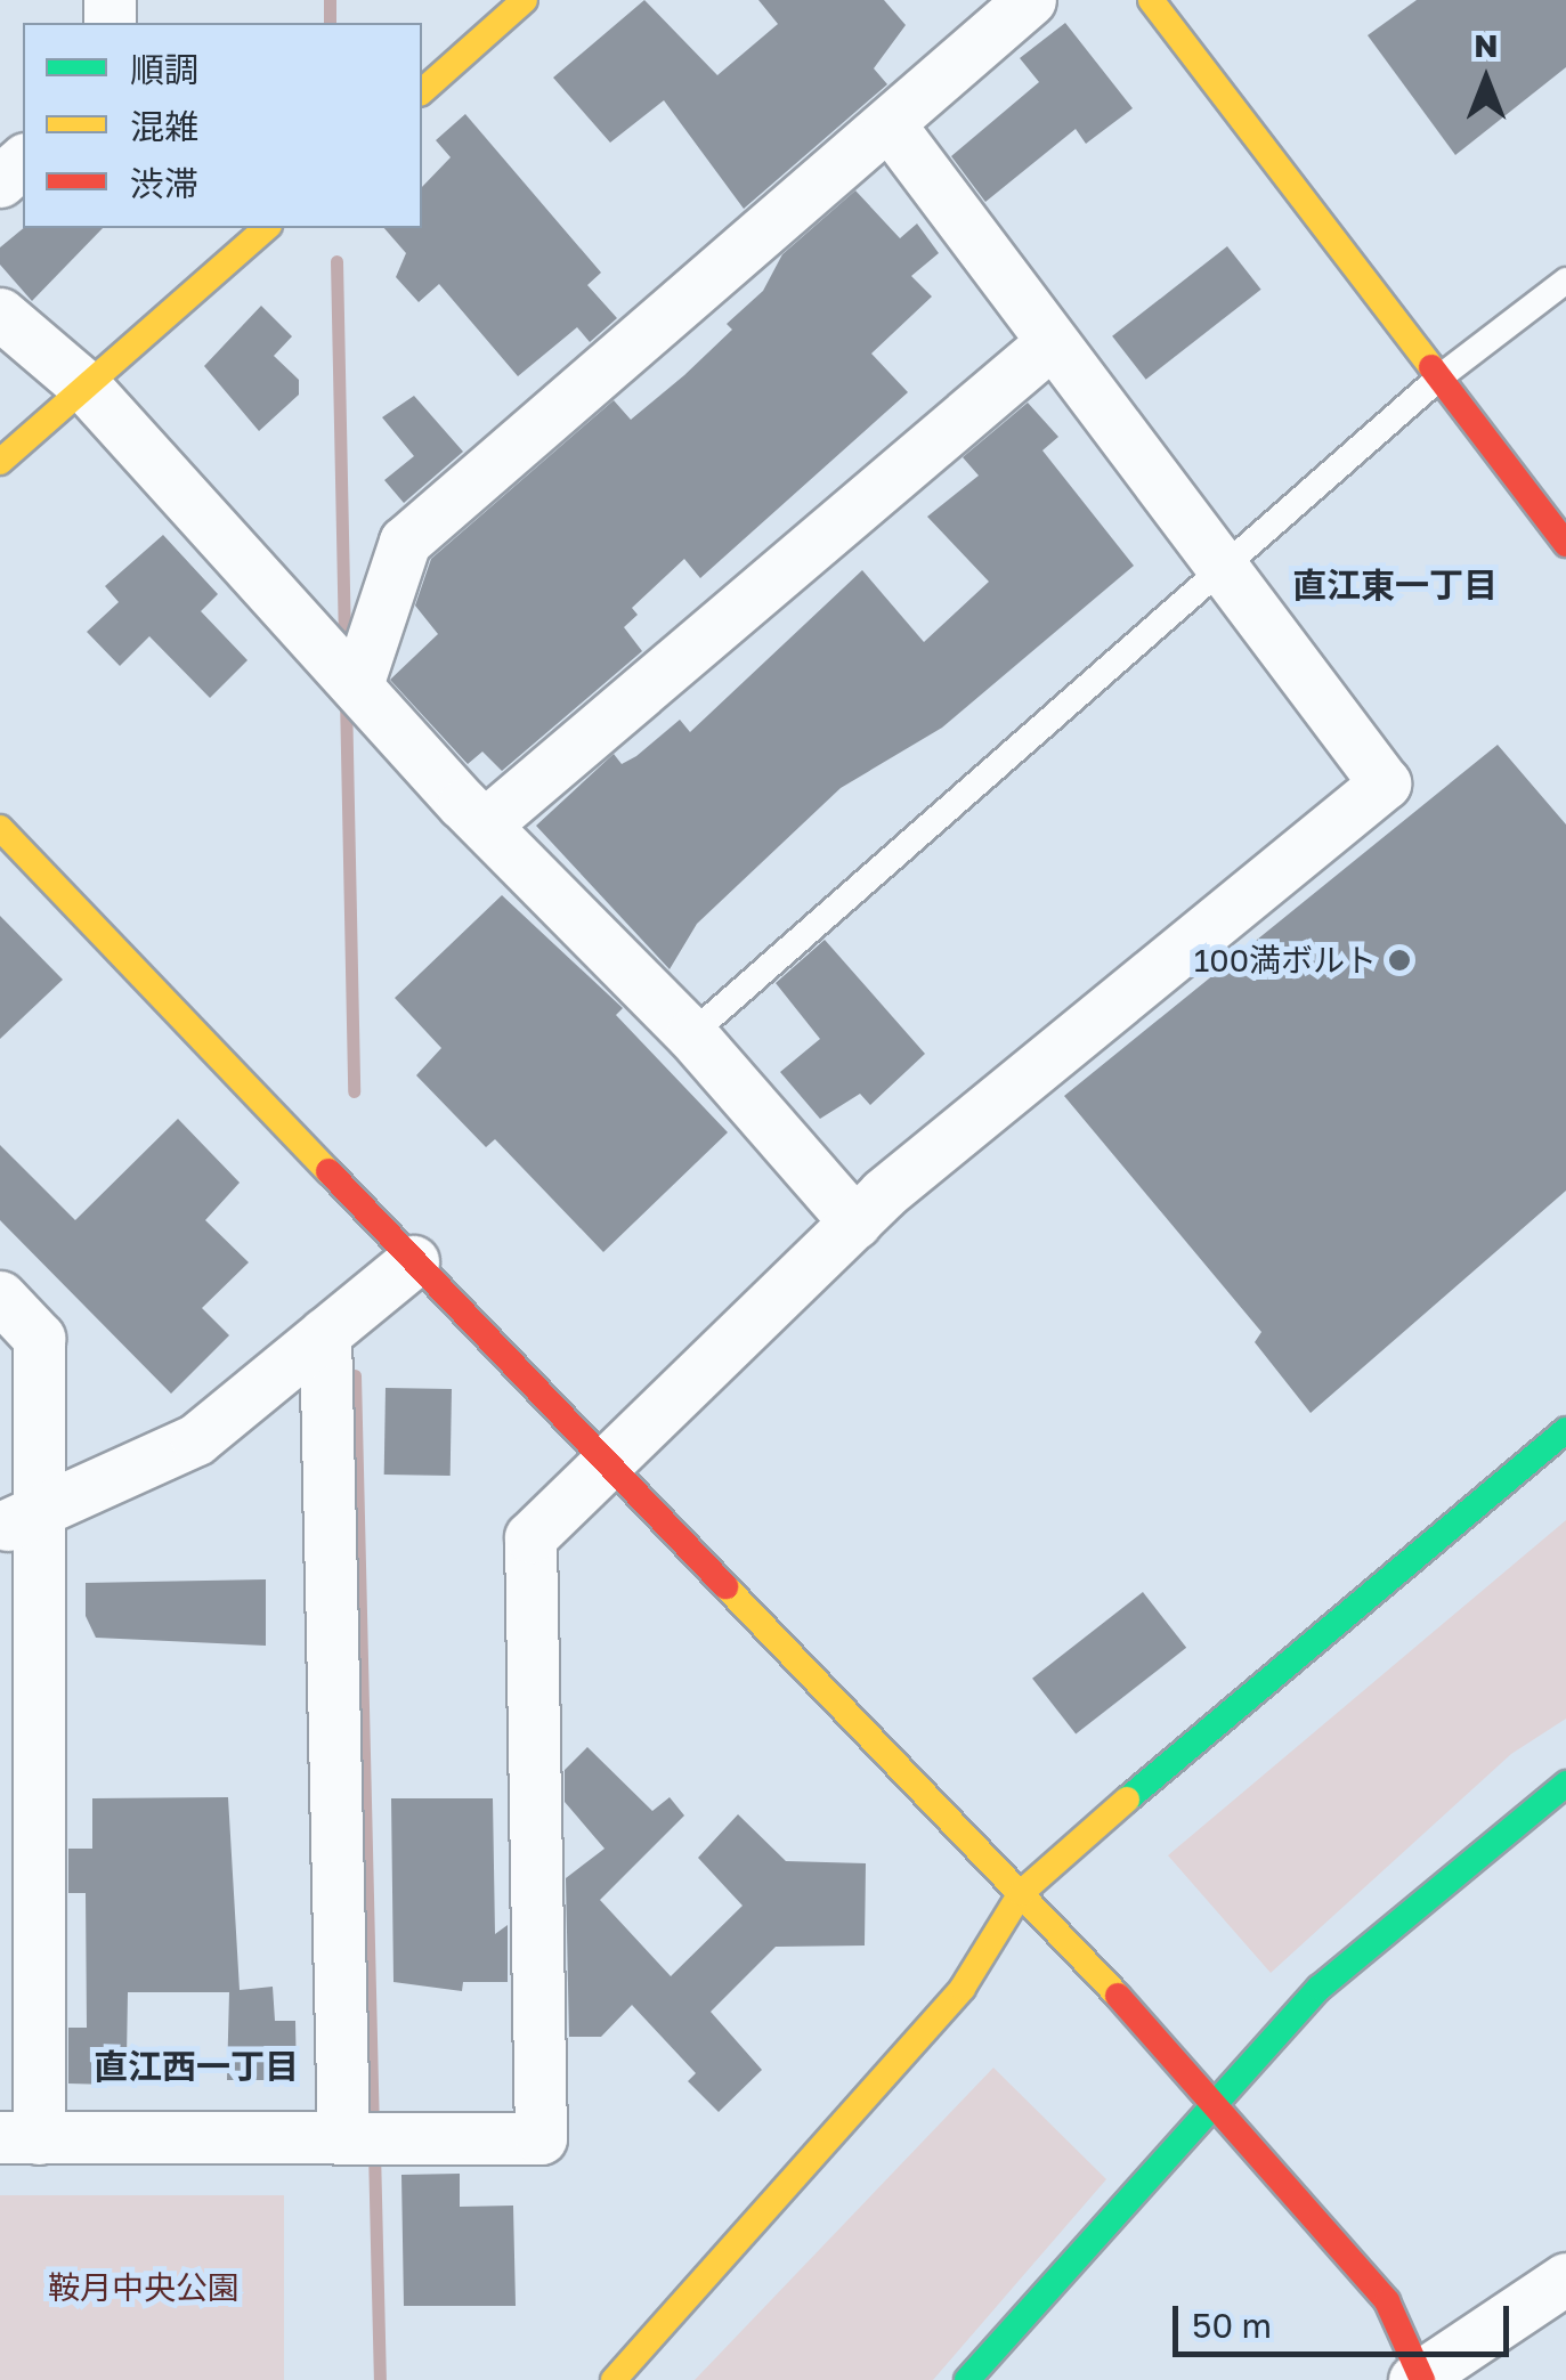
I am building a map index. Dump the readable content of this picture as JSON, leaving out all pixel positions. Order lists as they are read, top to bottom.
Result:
{
  "districts": ["直江東一丁目", "直江西一丁目"],
  "parks": ["鞍月中央公園"],
  "places": ["100満ボルト"],
  "legend": ["順調", "混雑", "渋滞"],
  "scale_bar": "50 m",
  "north": "top"
}
